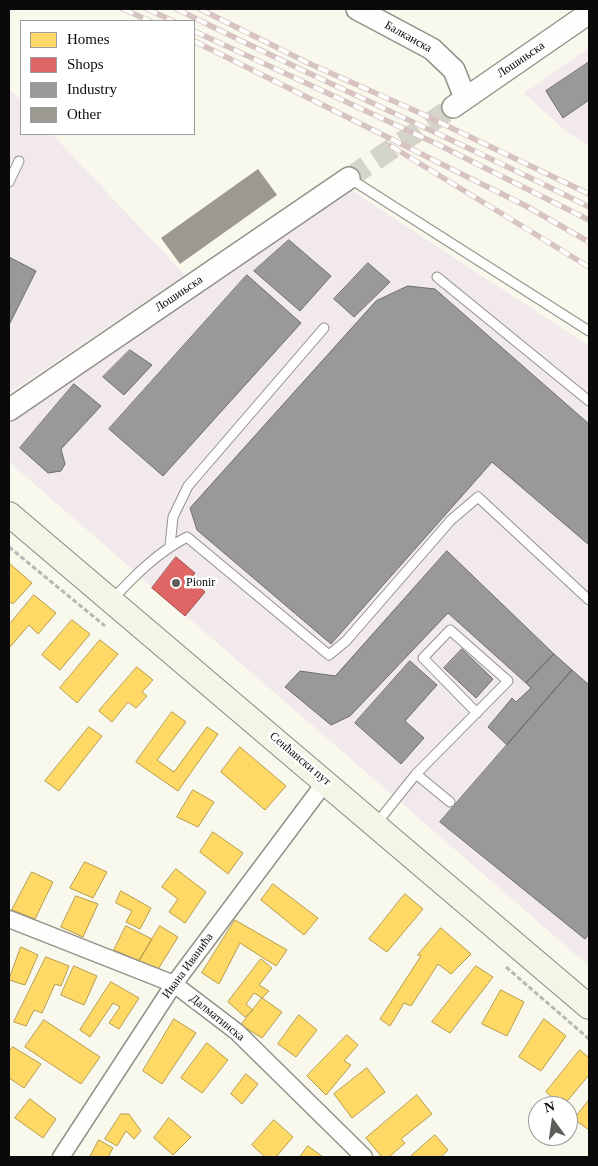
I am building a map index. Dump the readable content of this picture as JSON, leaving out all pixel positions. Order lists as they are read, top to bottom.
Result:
{
  "streets": {
    "main road": ["Сенћански пут"],
    "street": [
      "Балканска",
      "Лошињска",
      "Ивана Иванића",
      "Далматинска"
    ]
  },
  "crossings": [
    ["Балканска", "Лошињска"],
    ["Сенћански пут", "Ивана Иванића"],
    ["Ивана Иванића", "Далматинска"]
  ],
  "places": ["Pionir"],
  "legend": [
    "Homes",
    "Shops",
    "Industry",
    "Other"
  ],
  "north": "top"
}
